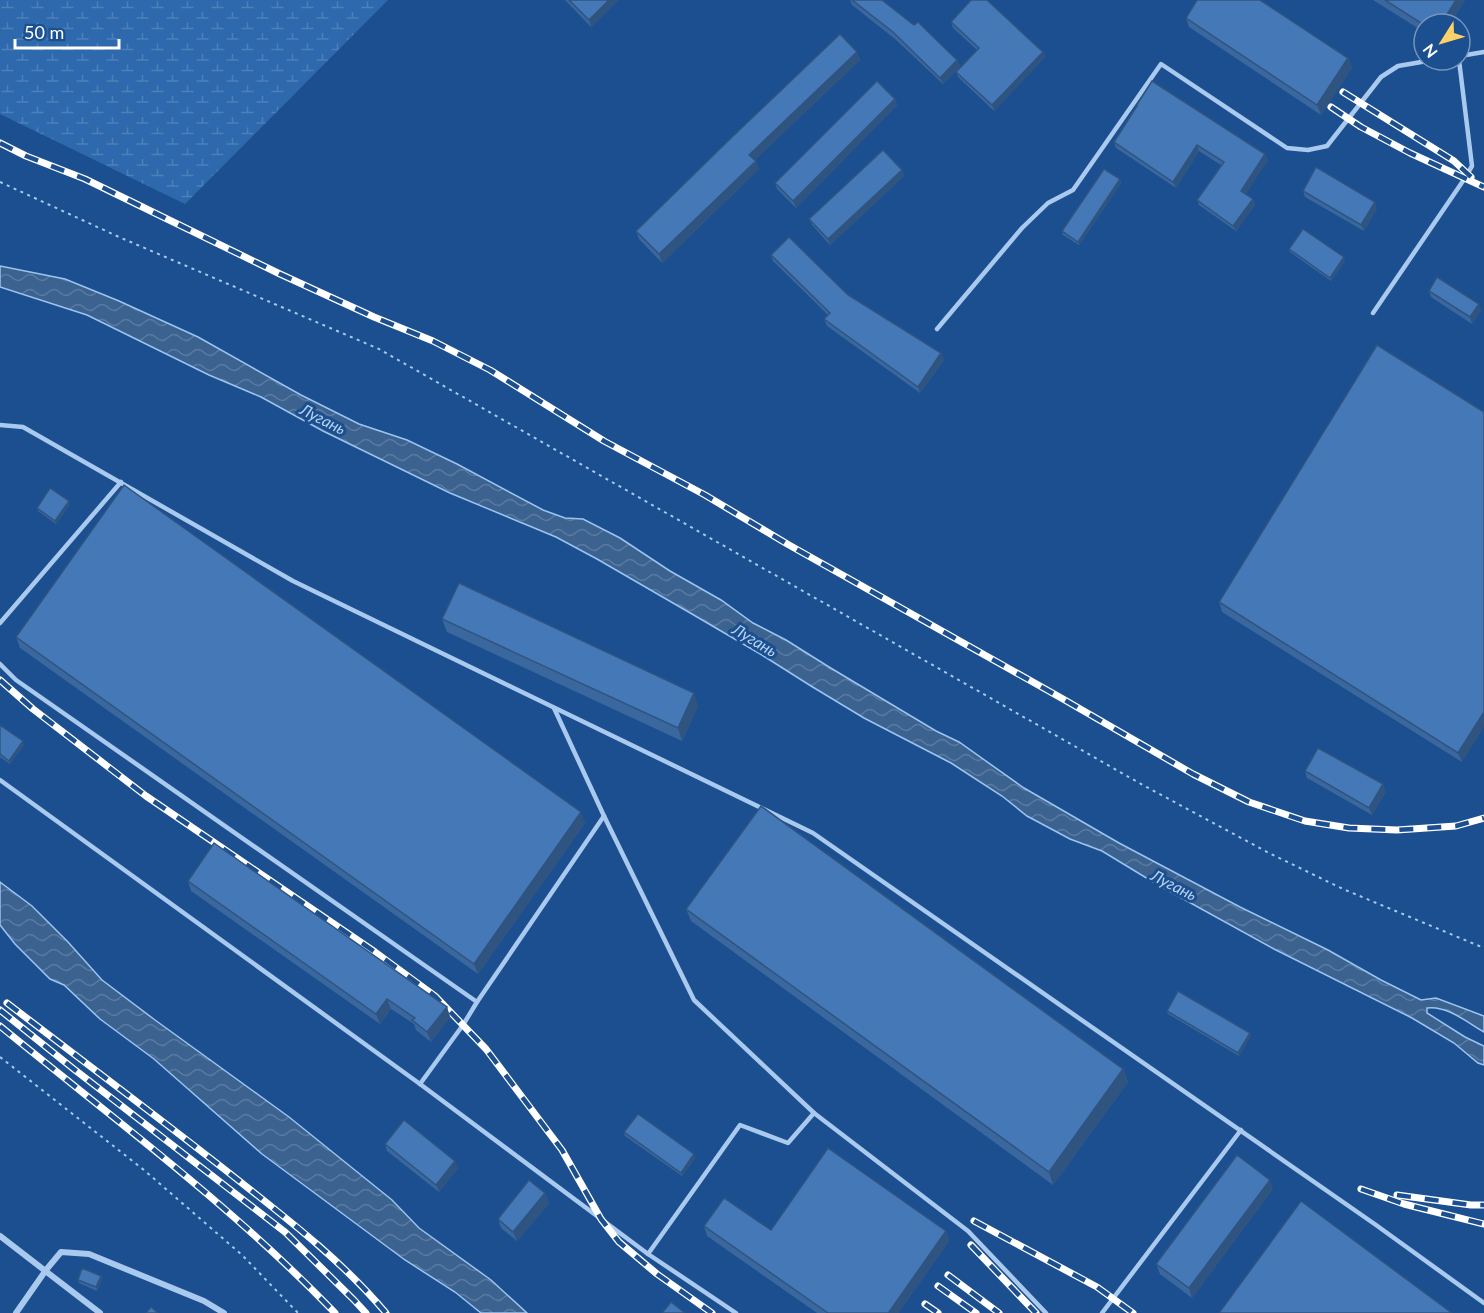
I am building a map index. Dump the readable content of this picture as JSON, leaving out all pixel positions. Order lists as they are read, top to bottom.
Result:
{
  "water": ["Лугань"],
  "scale_bar": "50 m",
  "north": "bottom left"
}
